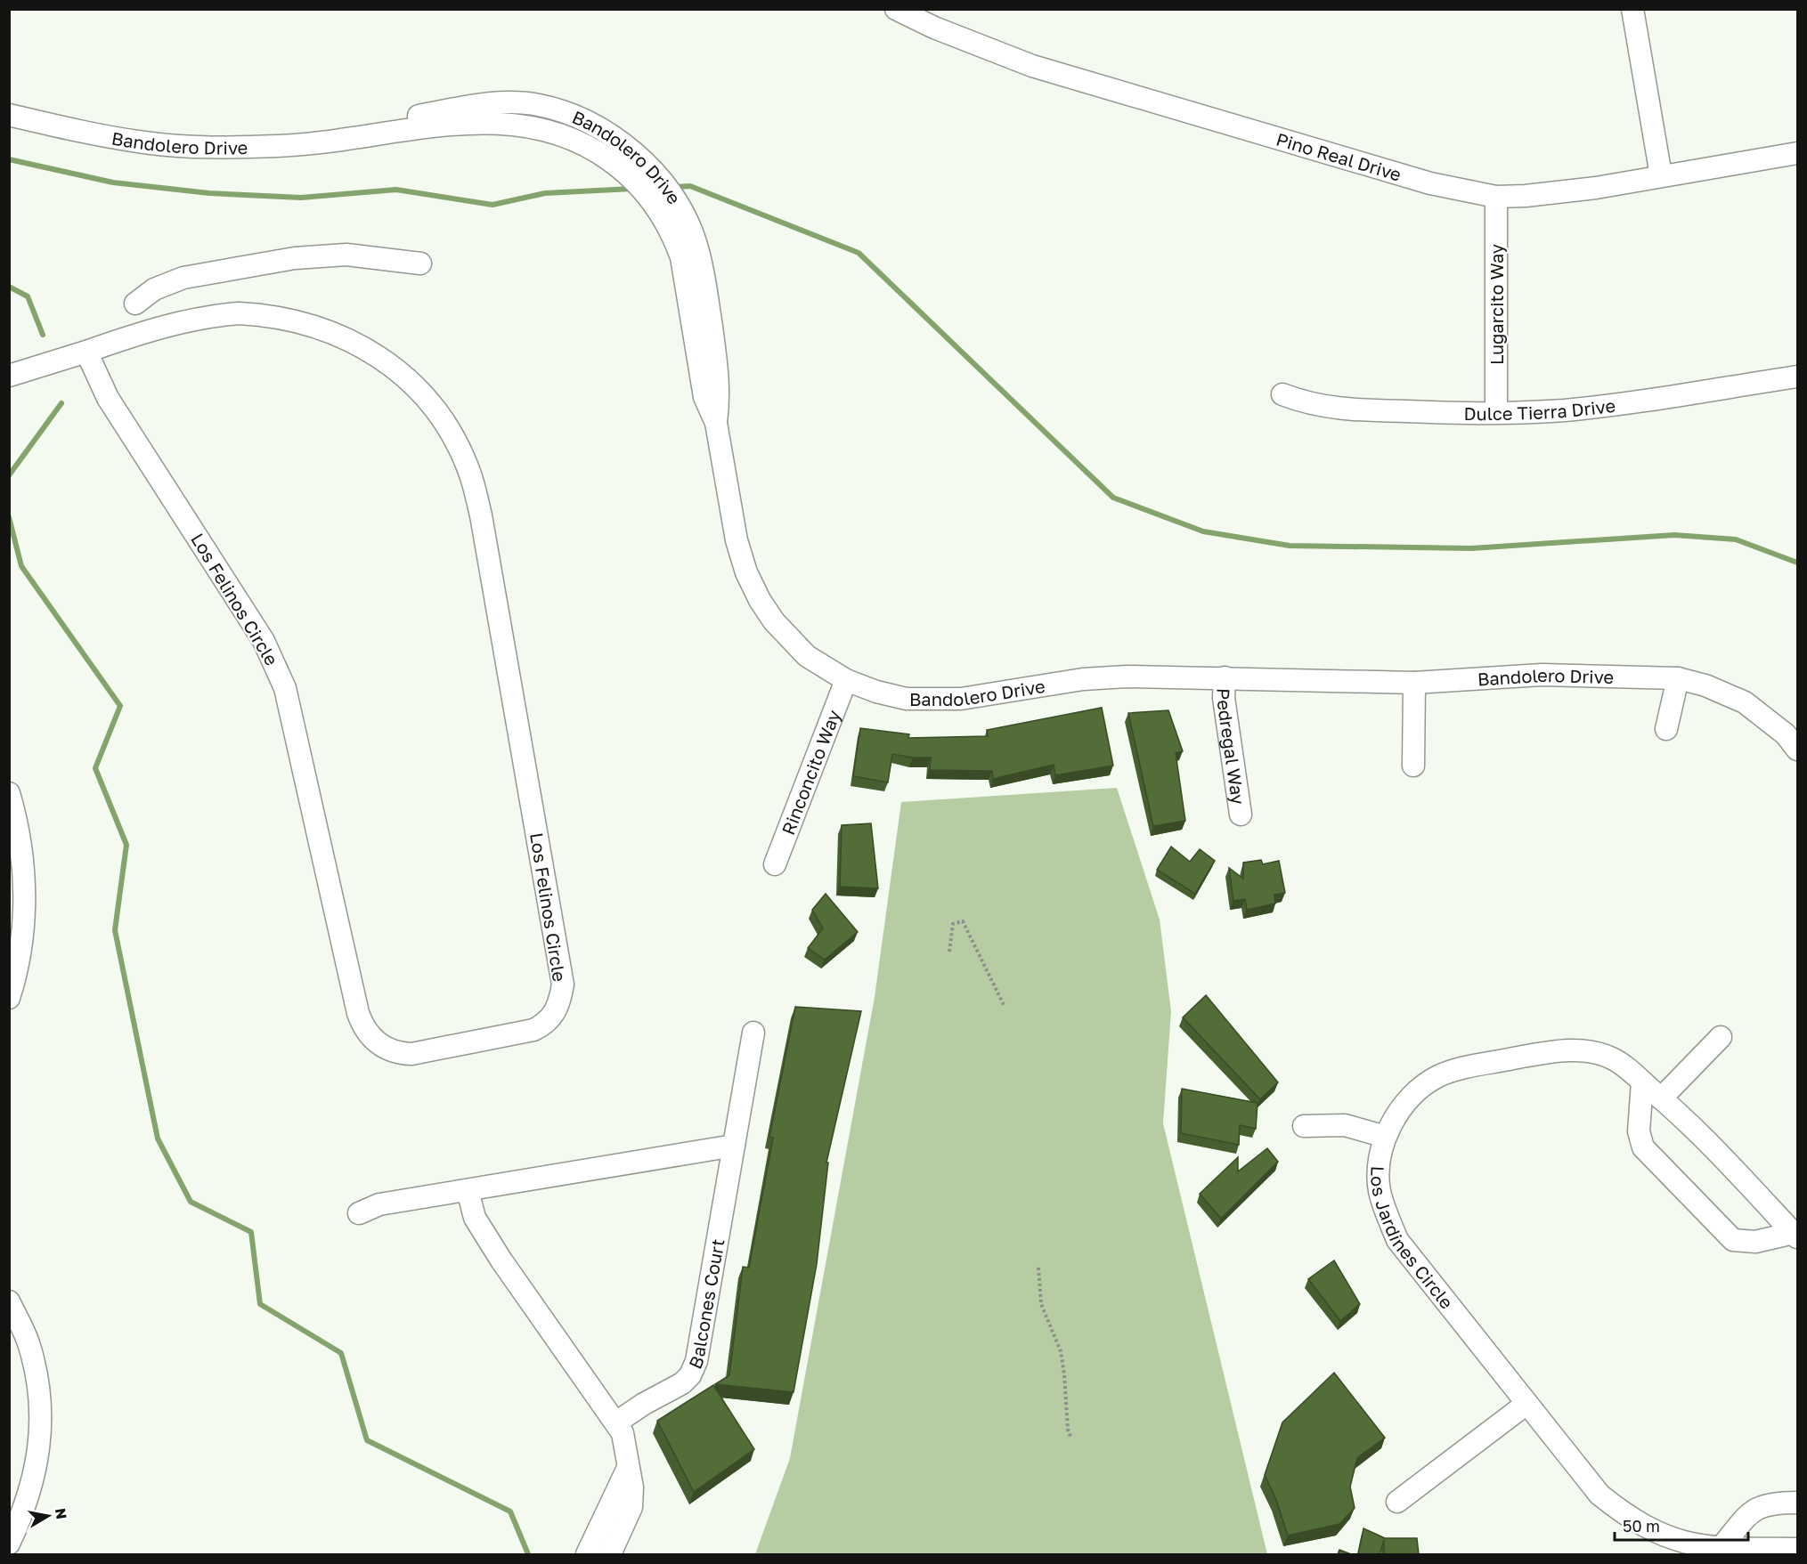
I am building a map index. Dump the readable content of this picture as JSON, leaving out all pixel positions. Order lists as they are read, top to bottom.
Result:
{
  "streets": {
    "street": [
      "Bandolero Drive",
      "Pino Real Drive",
      "Lugarcito Way",
      "Dulce Tierra Drive",
      "Los Felinos Circle",
      "Pedregal Way",
      "Rinconcito Way",
      "Los Jardines Circle",
      "Balcones Court"
    ]
  },
  "crossings": [
    ["Bandolero Drive", "Pedregal Way"],
    ["Bandolero Drive", "Rinconcito Way"],
    ["Pino Real Drive", "Lugarcito Way"],
    ["Lugarcito Way", "Dulce Tierra Drive"]
  ],
  "scale_bar": "50 m",
  "north": "right"
}
